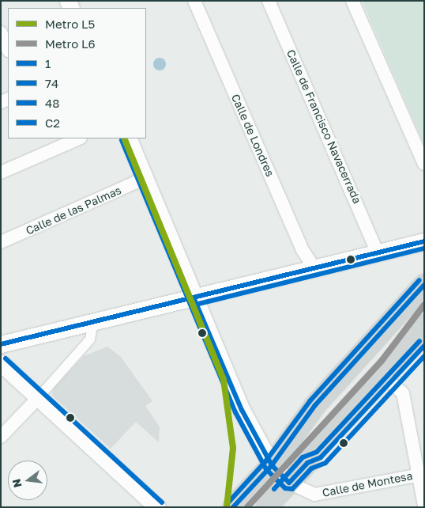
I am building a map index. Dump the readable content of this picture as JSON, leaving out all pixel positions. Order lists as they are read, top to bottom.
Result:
{
  "streets": {
    "street": [
      "Calle de Francisco Navacerrada",
      "Calle de Londres",
      "Calle de las Palmas",
      "Calle de Montesa"
    ]
  },
  "lines": [
    "metro line L5",
    "transit line 74",
    "transit line 1",
    "transit line 48",
    "transit line C2",
    "metro line L6"
  ],
  "legend": [
    "Metro L5",
    "Metro L6",
    "1",
    "74",
    "48",
    "C2"
  ],
  "north": "left"
}
